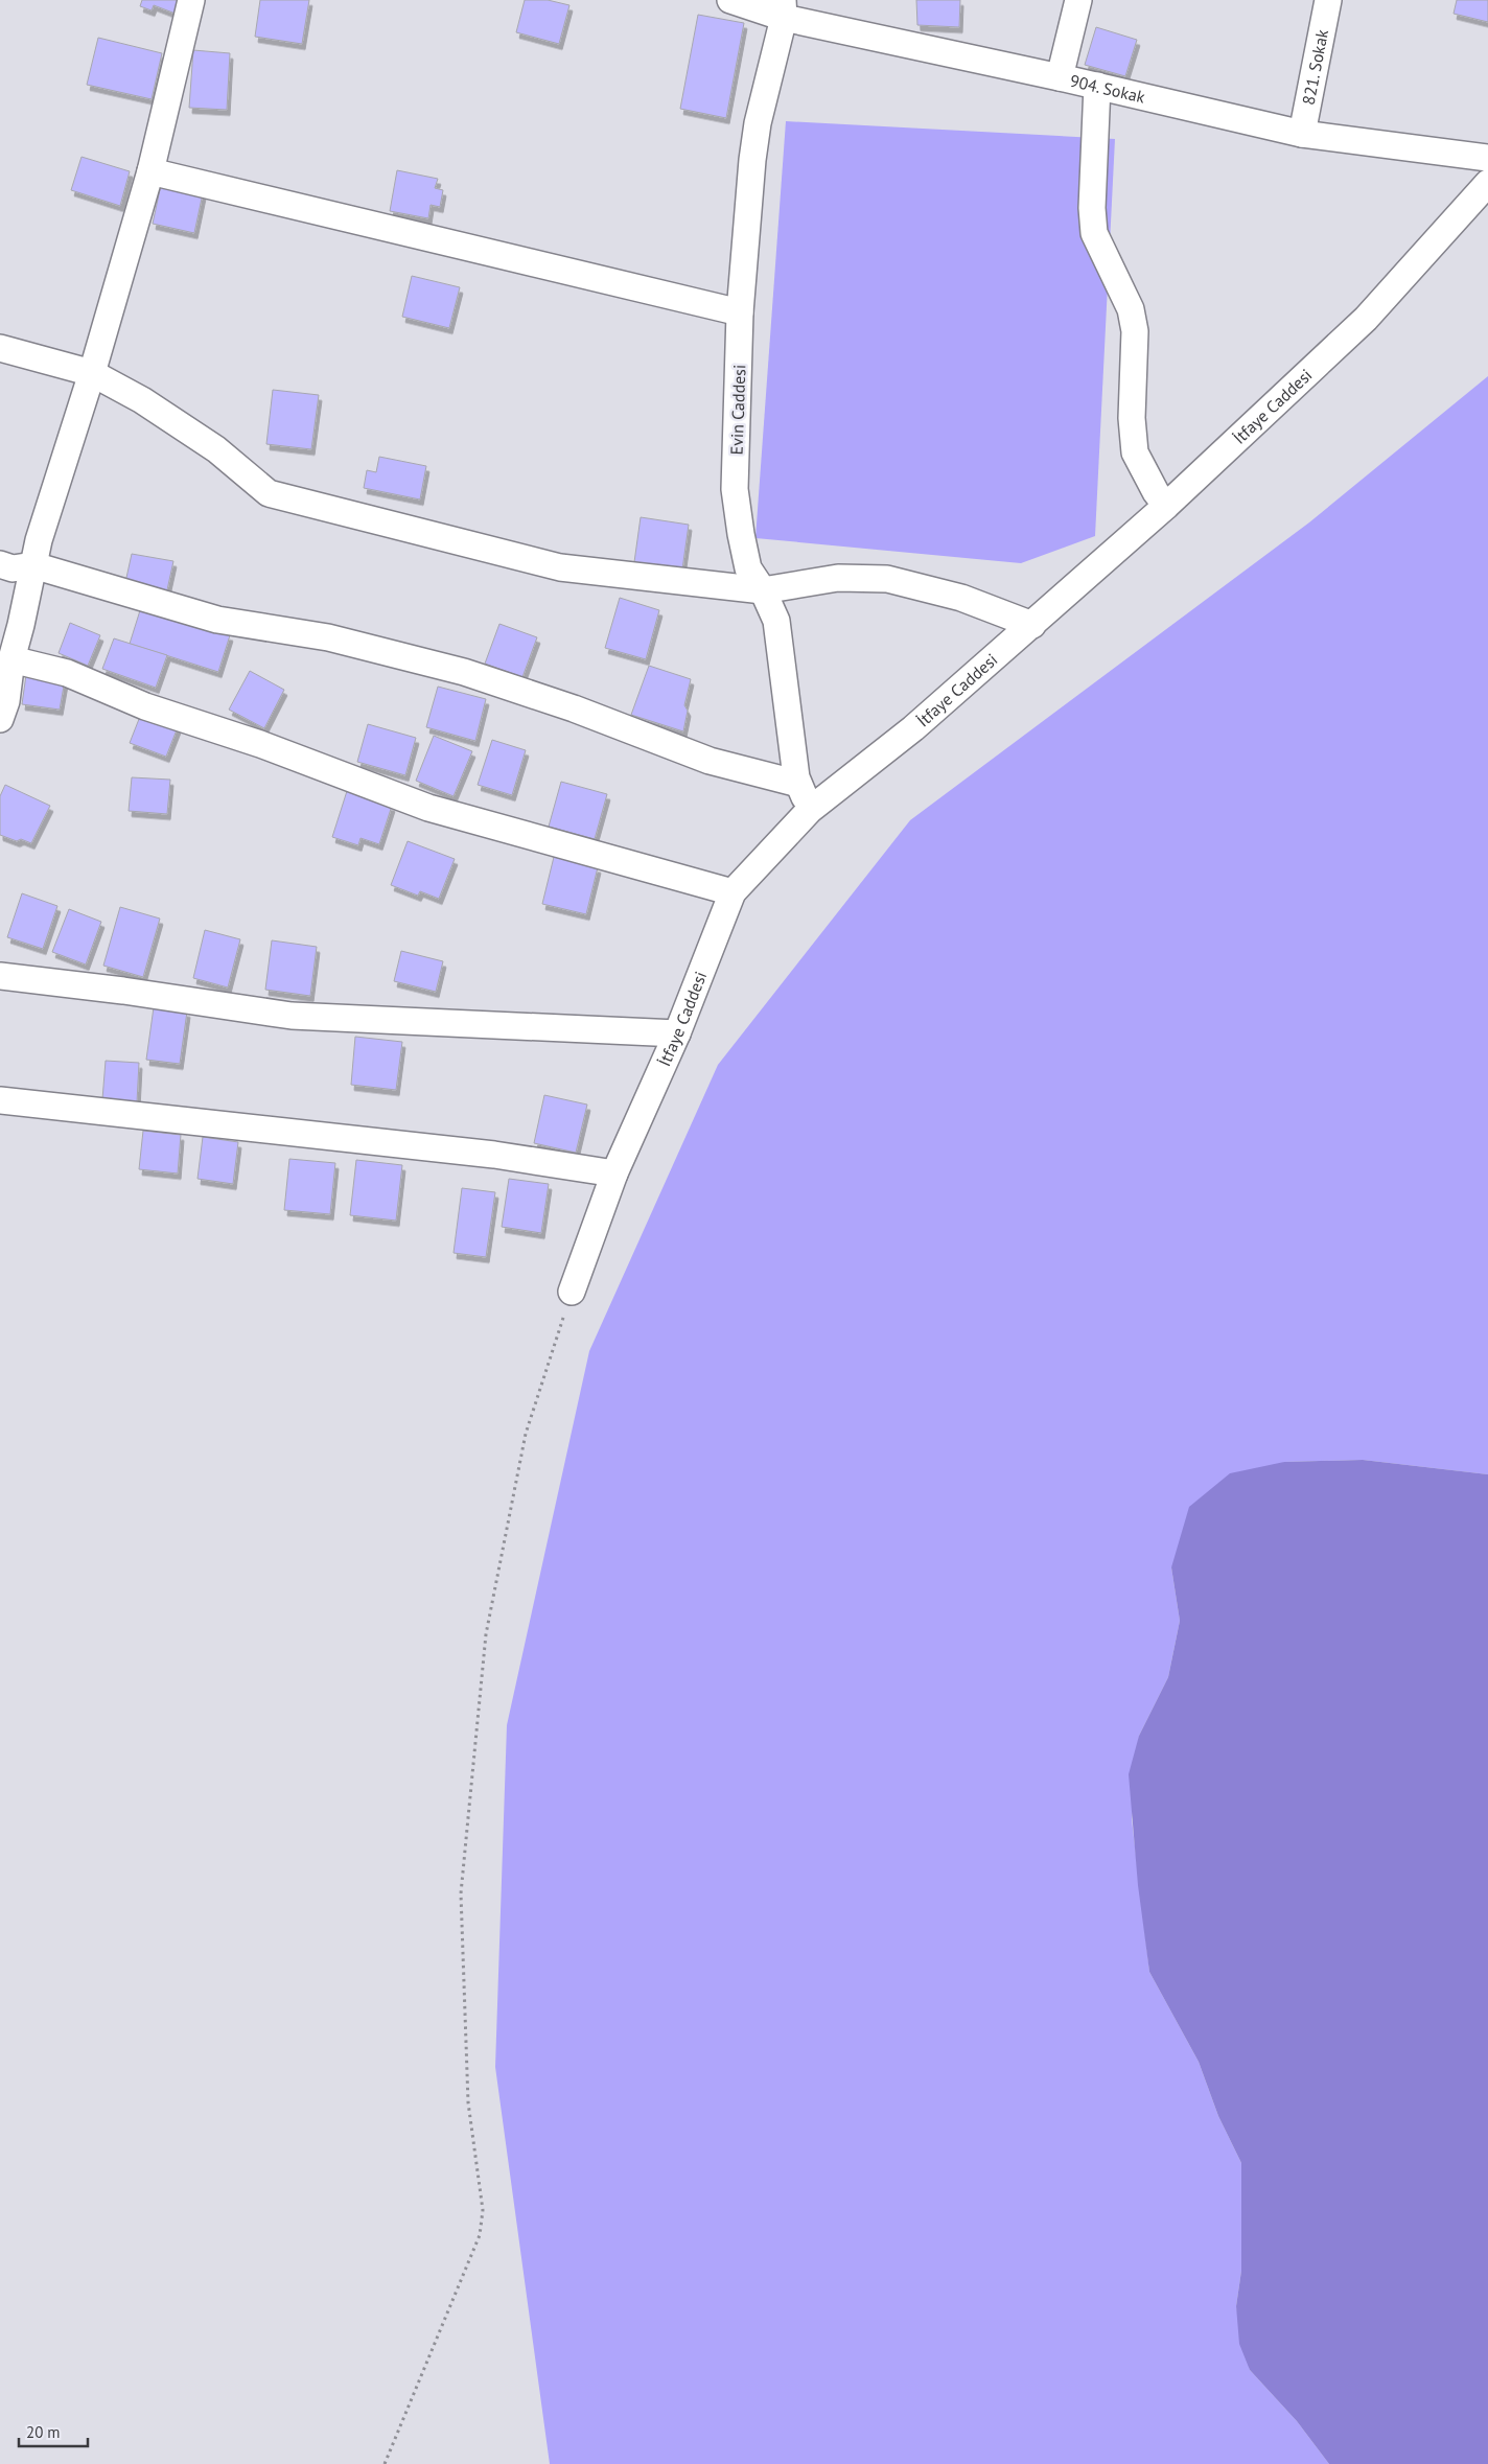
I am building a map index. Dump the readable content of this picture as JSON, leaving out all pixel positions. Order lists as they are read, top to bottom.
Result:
{
  "streets": {
    "street": [
      "821. Sokak",
      "904. Sokak",
      "İtfaye Caddesi",
      "Evin Caddesi"
    ]
  },
  "crossings": [
    ["821. Sokak", "904. Sokak"],
    ["904. Sokak", "Evin Caddesi"],
    ["İtfaye Caddesi", "Evin Caddesi"]
  ],
  "scale_bar": "20 m"
}
